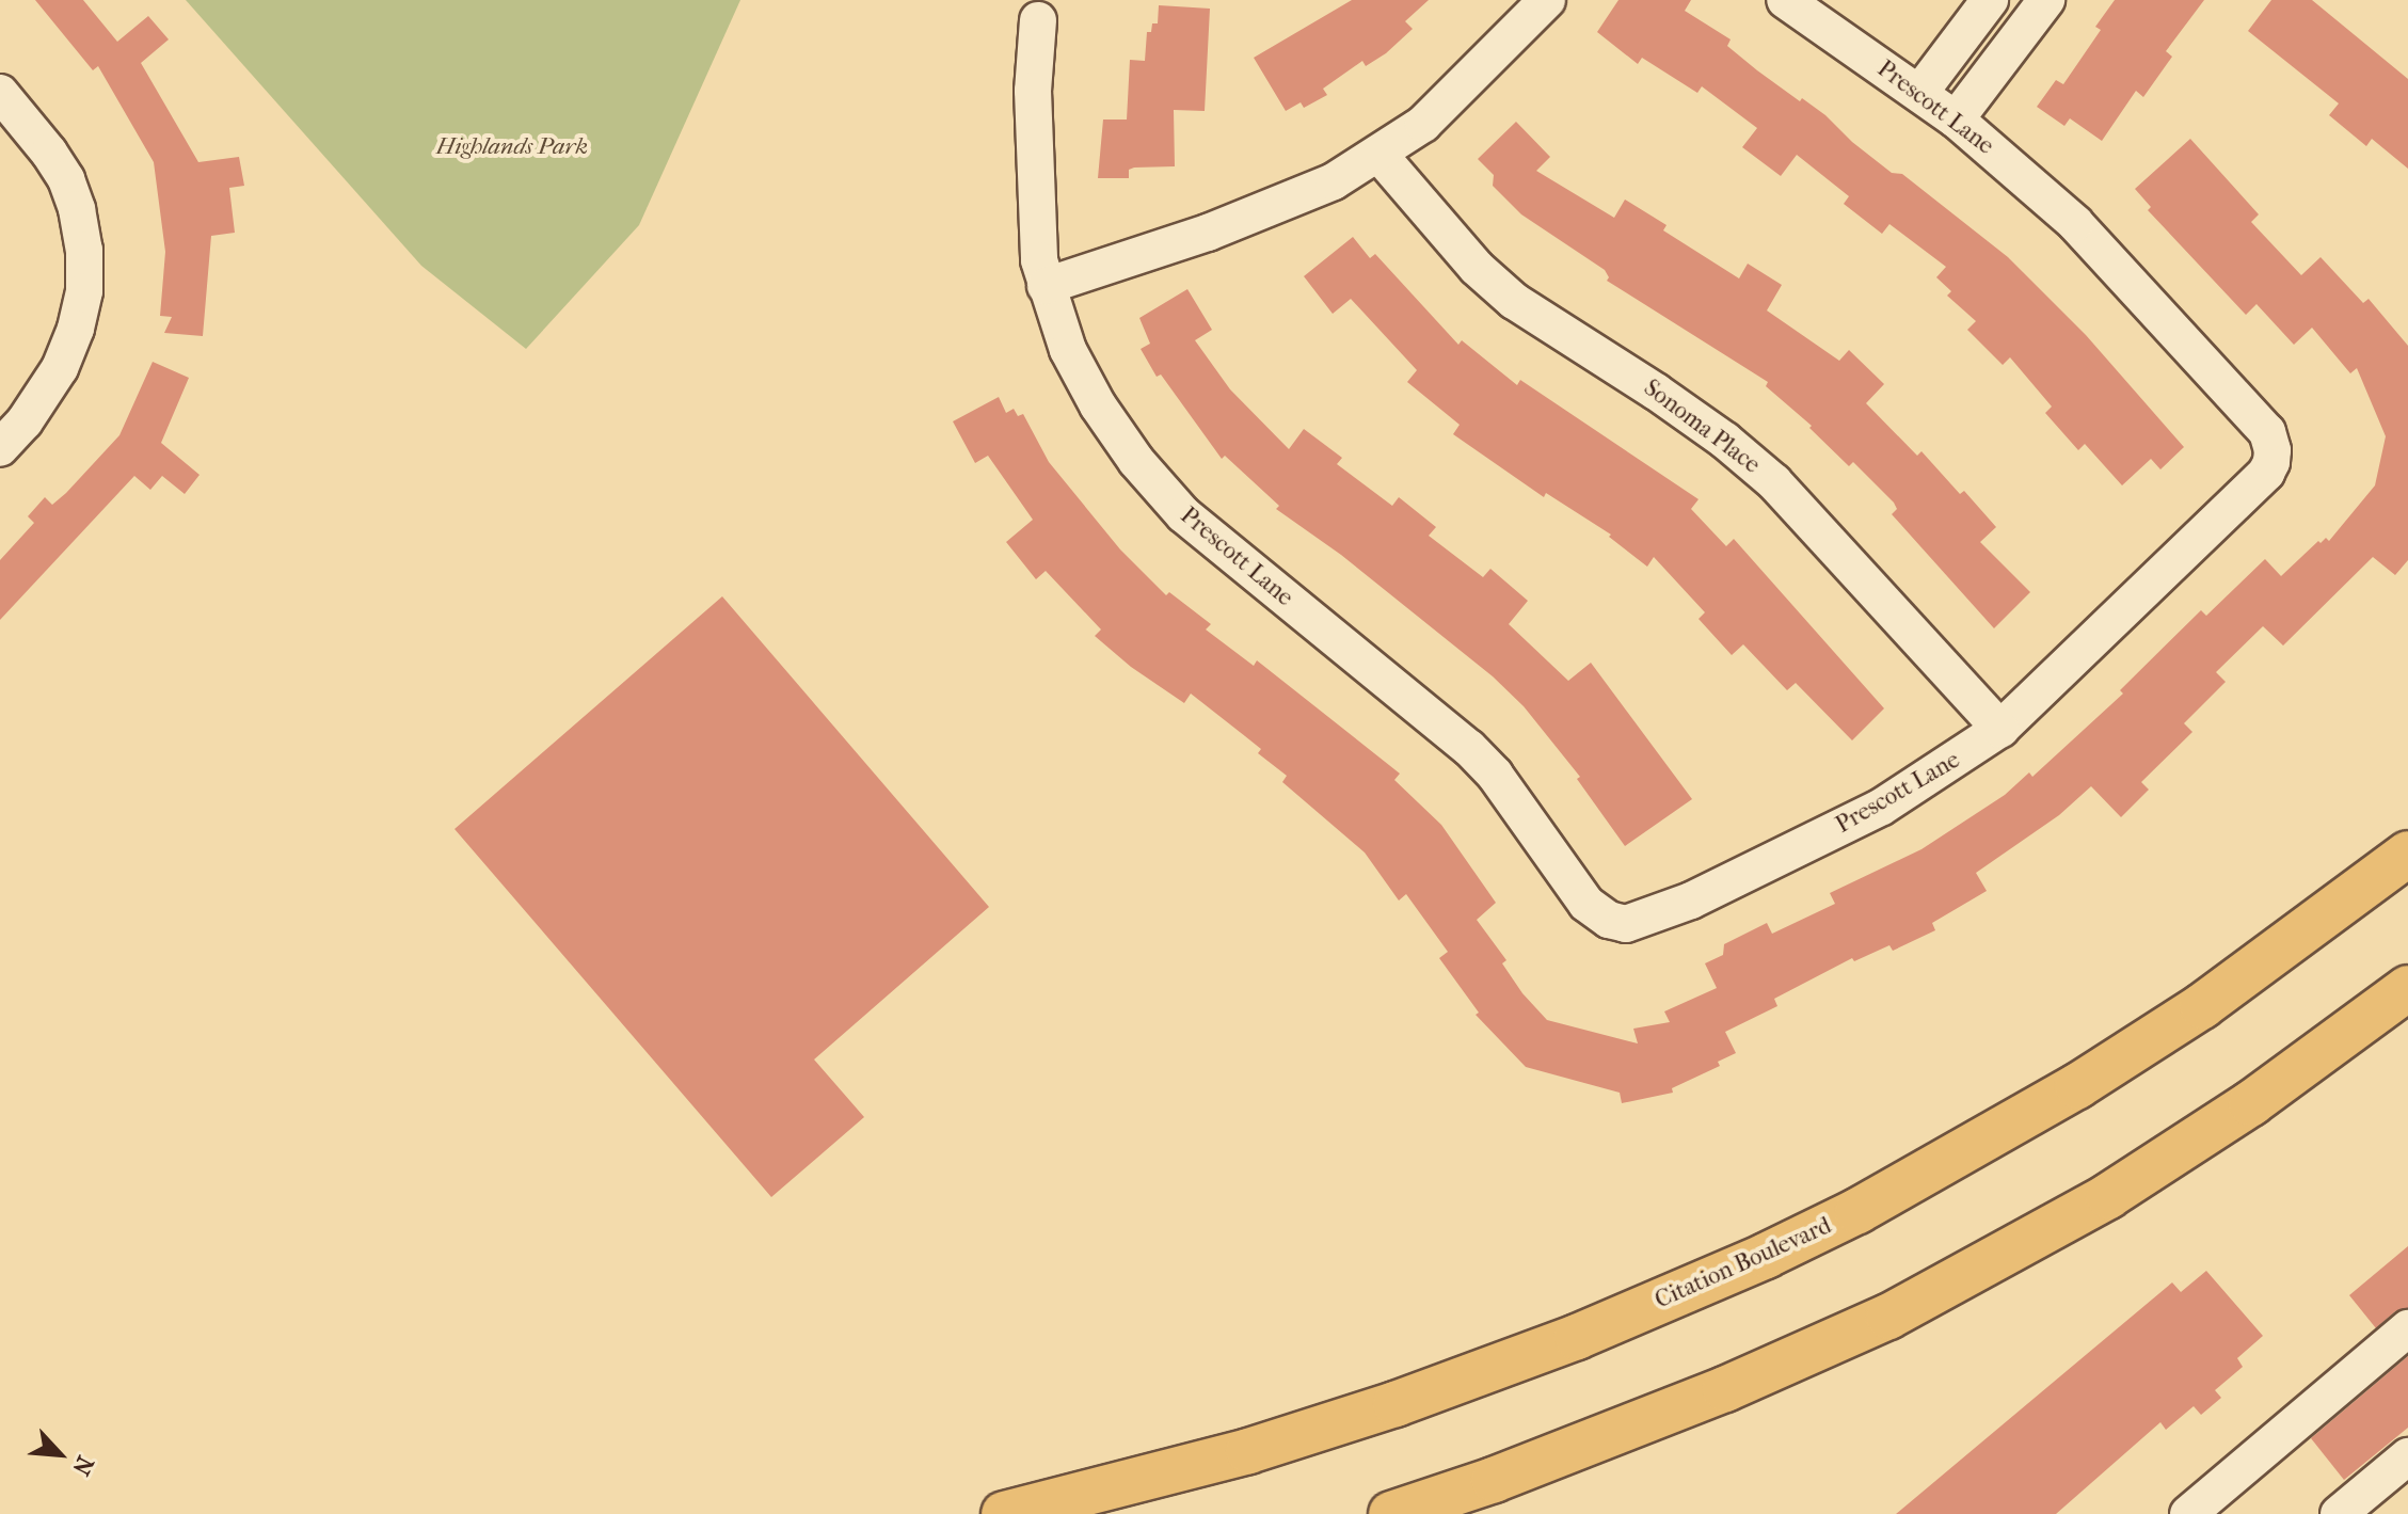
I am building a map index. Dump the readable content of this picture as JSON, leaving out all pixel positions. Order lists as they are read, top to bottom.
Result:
{
  "streets": {
    "main road": ["Citation Boulevard"],
    "street": ["Prescott Lane", "Sonoma Place"]
  },
  "crossings": [
    ["Prescott Lane", "Sonoma Place"]
  ],
  "parks": ["Highlands Park"],
  "north": "bottom right"
}
